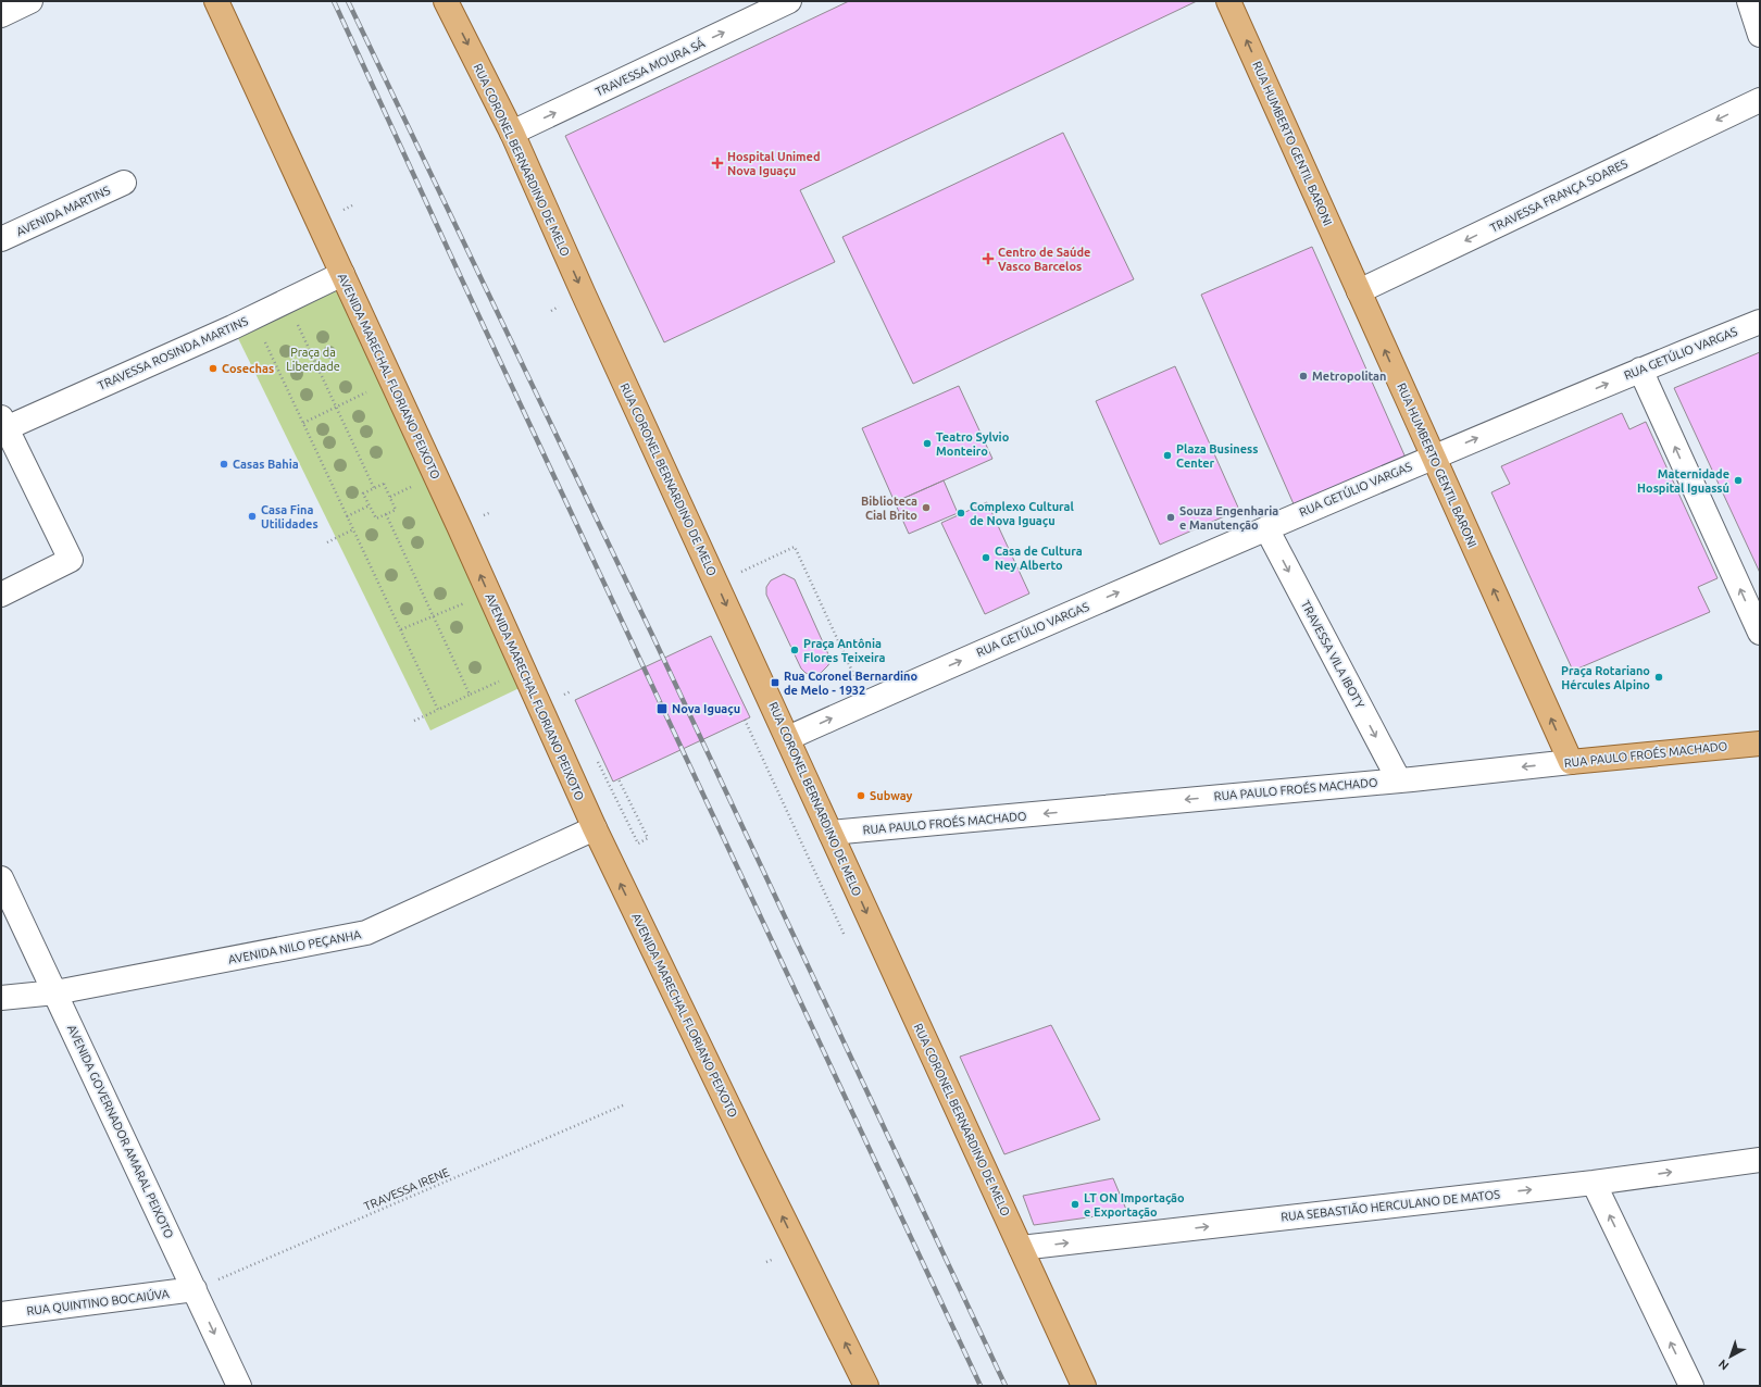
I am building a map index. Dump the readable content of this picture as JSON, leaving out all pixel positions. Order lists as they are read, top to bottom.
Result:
{
  "streets": {
    "main road": [
      "RUA HUMBERTO GENTIL BARONI",
      "RUA CORONEL BERNARDINO DE MELO",
      "AVENIDA MARECHAL FLORIANO PEIXOTO",
      "RUA PAULO FROÉS MACHADO"
    ],
    "street": [
      "TRAVESSA MOURA SÁ",
      "TRAVESSA FRANÇA SOARES",
      "AVENIDA MARTINS",
      "TRAVESSA ROSINDA MARTINS",
      "RUA GETÚLIO VARGAS",
      "TRAVESSA VILA IBOTY",
      "AVENIDA NILO PEÇANHA",
      "AVENIDA GOVERNADOR AMARAL PEIXOTO",
      "RUA SEBASTIÃO HERCULANO DE MATOS",
      "RUA QUINTINO BOCAIÚVA"
    ],
    "path": ["TRAVESSA IRENE"]
  },
  "crossings": [
    ["TRAVESSA MOURA SÁ", "RUA CORONEL BERNARDINO DE MELO"],
    ["RUA HUMBERTO GENTIL BARONI", "TRAVESSA FRANÇA SOARES"],
    ["RUA HUMBERTO GENTIL BARONI", "RUA GETÚLIO VARGAS"],
    ["RUA HUMBERTO GENTIL BARONI", "RUA PAULO FROÉS MACHADO"],
    ["RUA CORONEL BERNARDINO DE MELO", "RUA GETÚLIO VARGAS"],
    ["RUA CORONEL BERNARDINO DE MELO", "RUA PAULO FROÉS MACHADO"],
    ["RUA CORONEL BERNARDINO DE MELO", "RUA SEBASTIÃO HERCULANO DE MATOS"],
    ["TRAVESSA ROSINDA MARTINS", "AVENIDA MARECHAL FLORIANO PEIXOTO"],
    ["RUA GETÚLIO VARGAS", "TRAVESSA VILA IBOTY"],
    ["AVENIDA MARECHAL FLORIANO PEIXOTO", "AVENIDA NILO PEÇANHA"],
    ["TRAVESSA VILA IBOTY", "RUA PAULO FROÉS MACHADO"],
    ["AVENIDA NILO PEÇANHA", "AVENIDA GOVERNADOR AMARAL PEIXOTO"],
    ["AVENIDA GOVERNADOR AMARAL PEIXOTO", "TRAVESSA IRENE"],
    ["AVENIDA GOVERNADOR AMARAL PEIXOTO", "RUA QUINTINO BOCAIÚVA"],
    ["TRAVESSA IRENE", "RUA QUINTINO BOCAIÚVA"]
  ],
  "one_way": [
    "TRAVESSA MOURA SÁ",
    "RUA HUMBERTO GENTIL BARONI",
    "RUA CORONEL BERNARDINO DE MELO",
    "TRAVESSA FRANÇA SOARES",
    "RUA GETÚLIO VARGAS",
    "AVENIDA MARECHAL FLORIANO PEIXOTO",
    "TRAVESSA VILA IBOTY",
    "RUA PAULO FROÉS MACHADO",
    "RUA SEBASTIÃO HERCULANO DE MATOS"
  ],
  "parks": ["Praça da Liberdade"],
  "places": {
    "health": ["Hospital Unimed Nova Iguaçu", "Centro de Saúde Vasco Barcelos"],
    "other": [
      "Cosechas",
      "Metropolitan",
      "Teatro Sylvio Monteiro",
      "Plaza Business Center",
      "Casas Bahia",
      "Maternidade Hospital Iguassú",
      "Biblioteca Cial Brito",
      "Complexo Cultural de Nova Iguaçu",
      "Casa Fina Utilidades",
      "Souza Engenharia e Manutenção",
      "Casa de Cultura Ney Alberto",
      "Praça Antônia Flores Teixeira",
      "Praça Rotariano Hércules Alpino",
      "Subway",
      "LT ON Importação e Exportação"
    ],
    "transit": ["Rua Coronel Bernardino de Melo - 1932", "Nova Iguaçu"]
  },
  "north": "bottom left"
}
